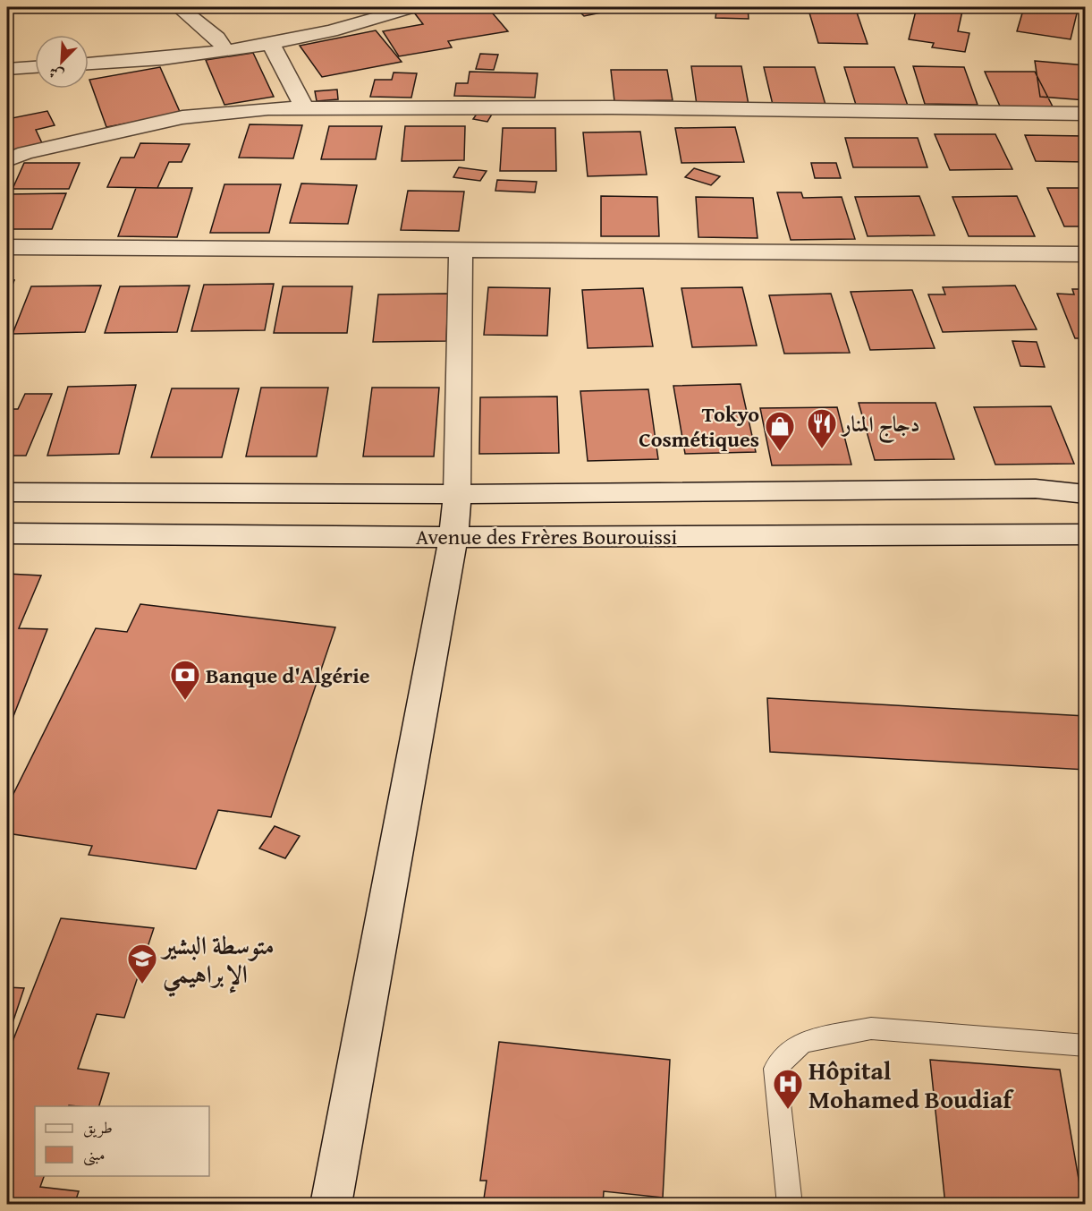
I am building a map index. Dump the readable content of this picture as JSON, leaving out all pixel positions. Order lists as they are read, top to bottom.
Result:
{
  "streets": {
    "street": ["Avenue des Frères Bourouissi"]
  },
  "places": {
    "restaurant": ["دجاج المنار"],
    "shop": ["Tokyo Cosmétiques"],
    "bank": ["Banque d'Algérie"],
    "school or university": ["متوسطة البشير الإبراهيمي"],
    "hospital": ["Hôpital Mohamed Boudiaf"]
  },
  "legend": ["طريق", "مبنى"],
  "north": "bottom left"
}
